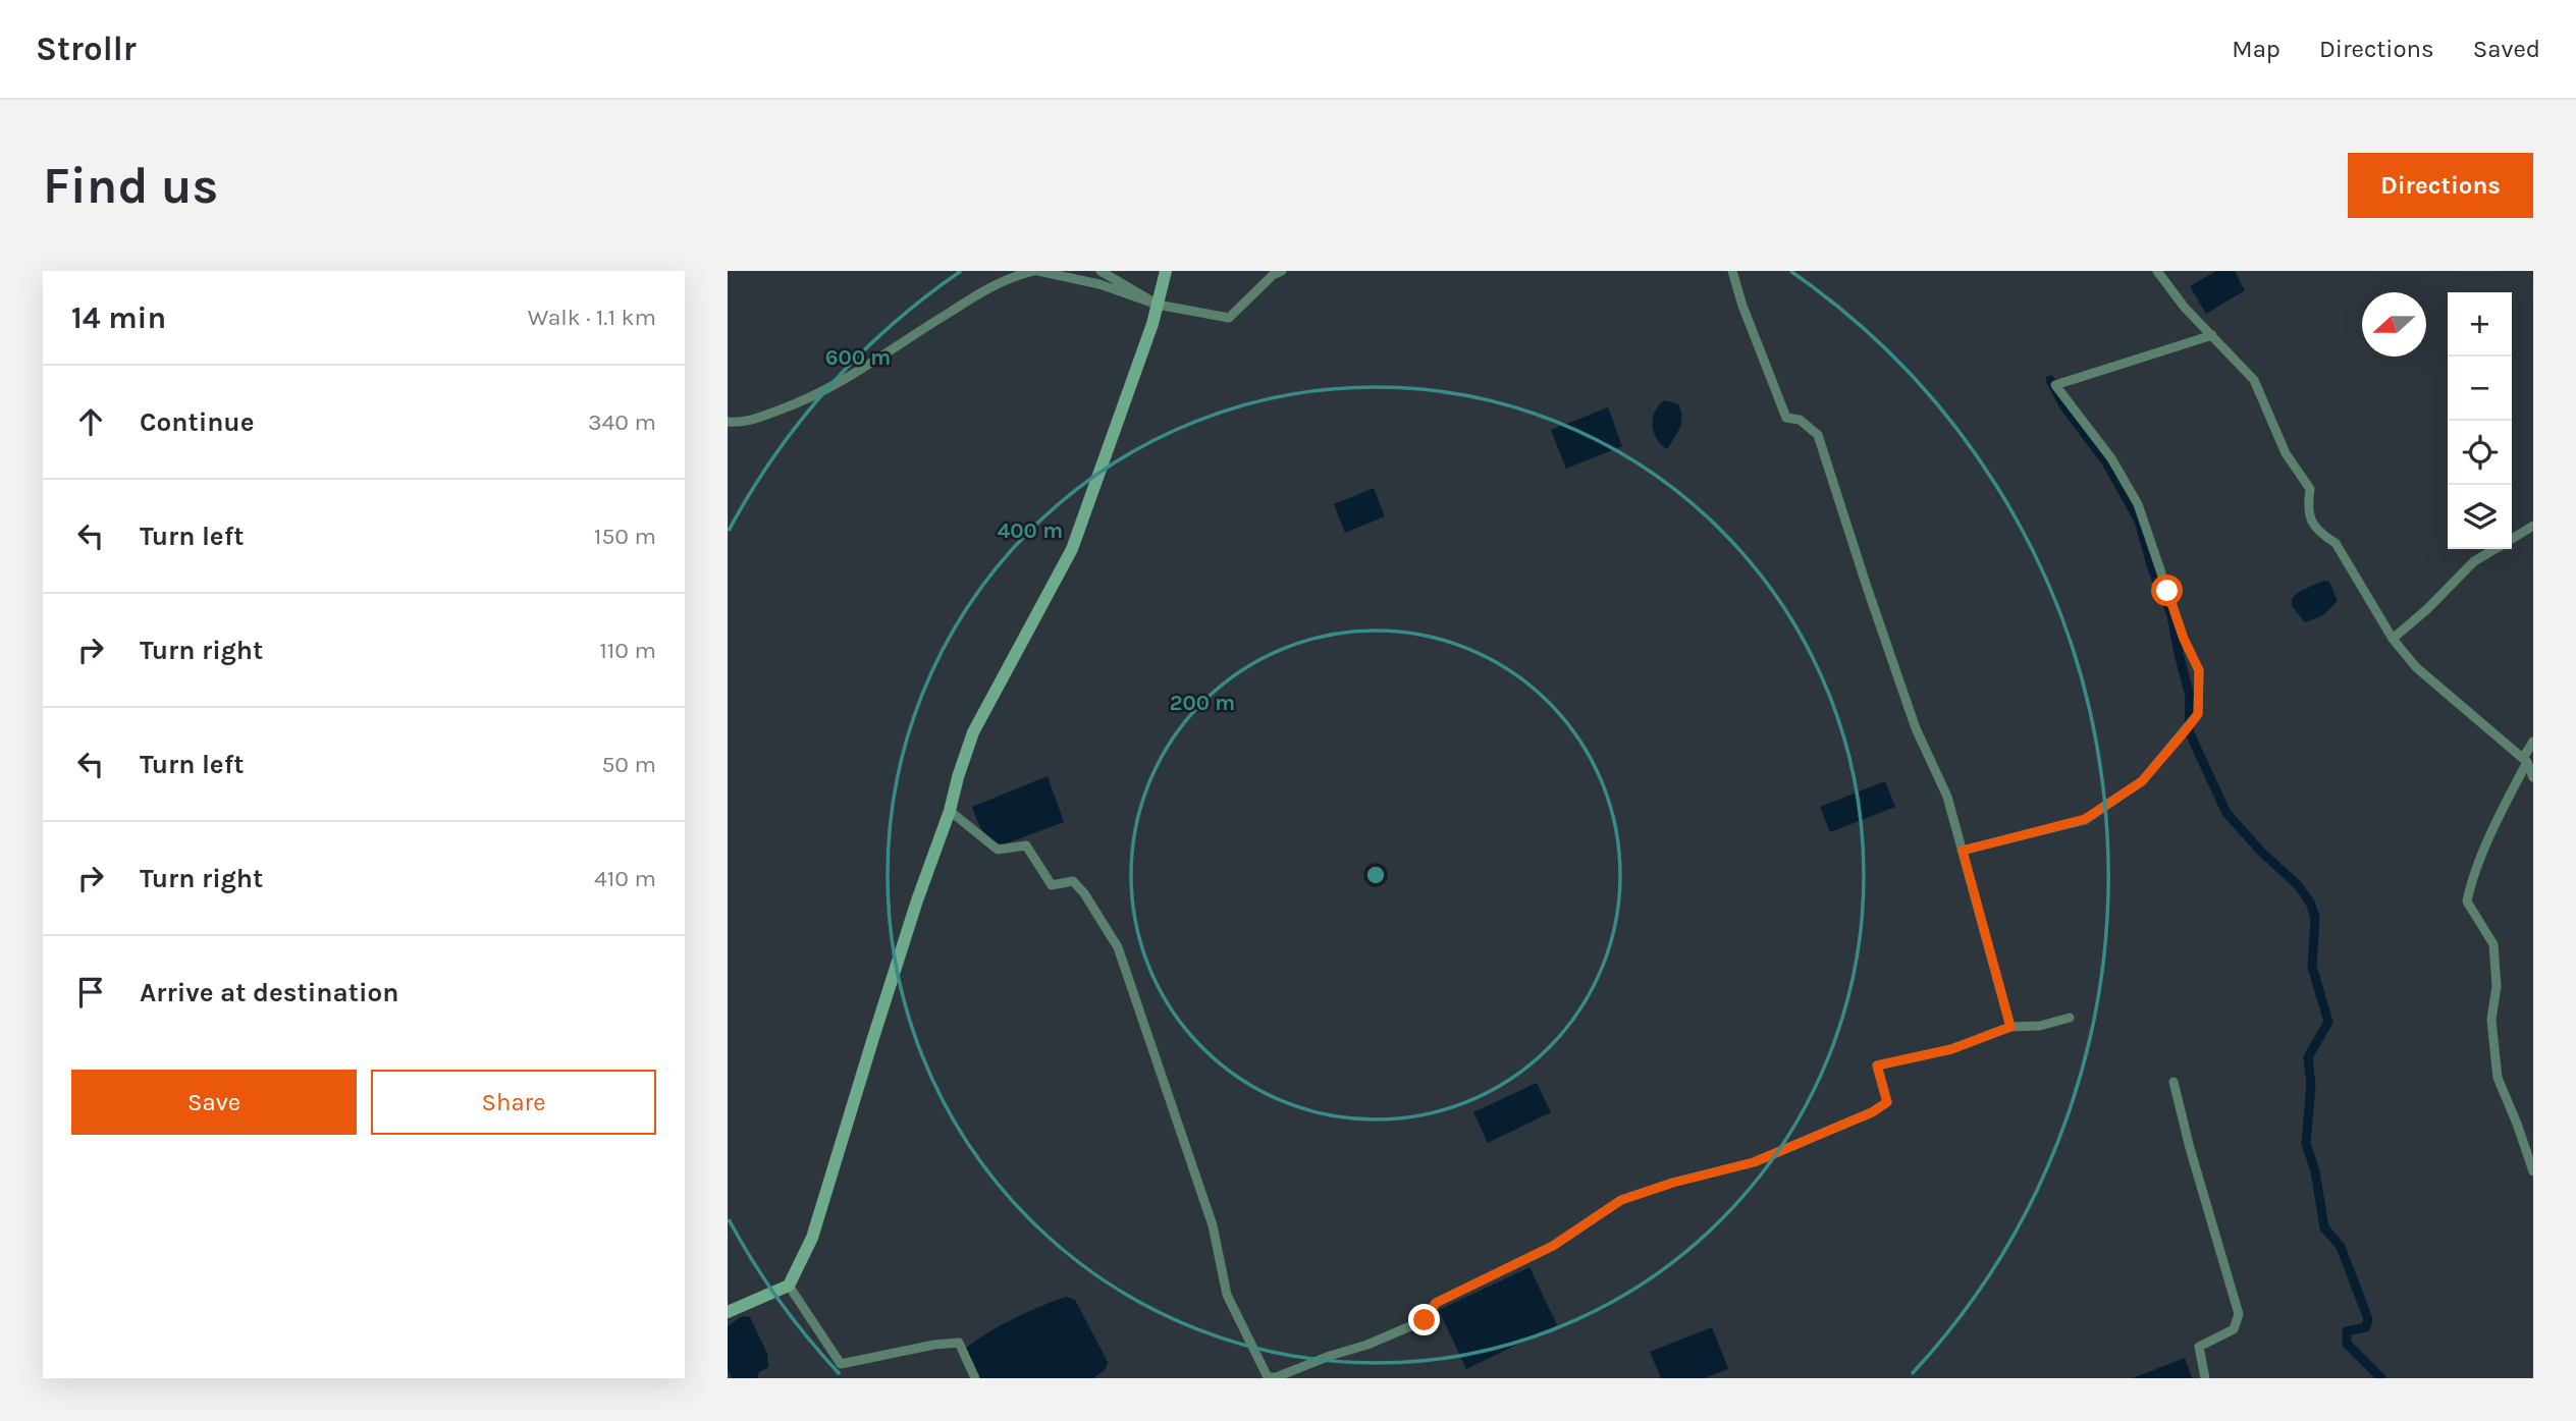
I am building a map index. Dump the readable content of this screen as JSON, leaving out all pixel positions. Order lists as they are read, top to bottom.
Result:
{
  "north": "left",
  "page": {
    "header": "Strollr",
    "nav": ["Map", "Directions", "Saved"],
    "buttons": [
      "Directions",
      ["Save", "Share"]
    ],
    "title": "Find us",
    "heading": ["14 min", "Walk · 1.1 km"],
    "map_buttons": ["+", "−"],
    "list": [
      ["Continue", "340 m"],
      ["Turn left", "150 m"],
      ["Turn right", "110 m"],
      ["Turn left", "50 m"],
      ["Turn right", "410 m"],
      "Arrive at destination"
    ]
  },
  "rings": ["600 m", "400 m", "200 m"]
}
